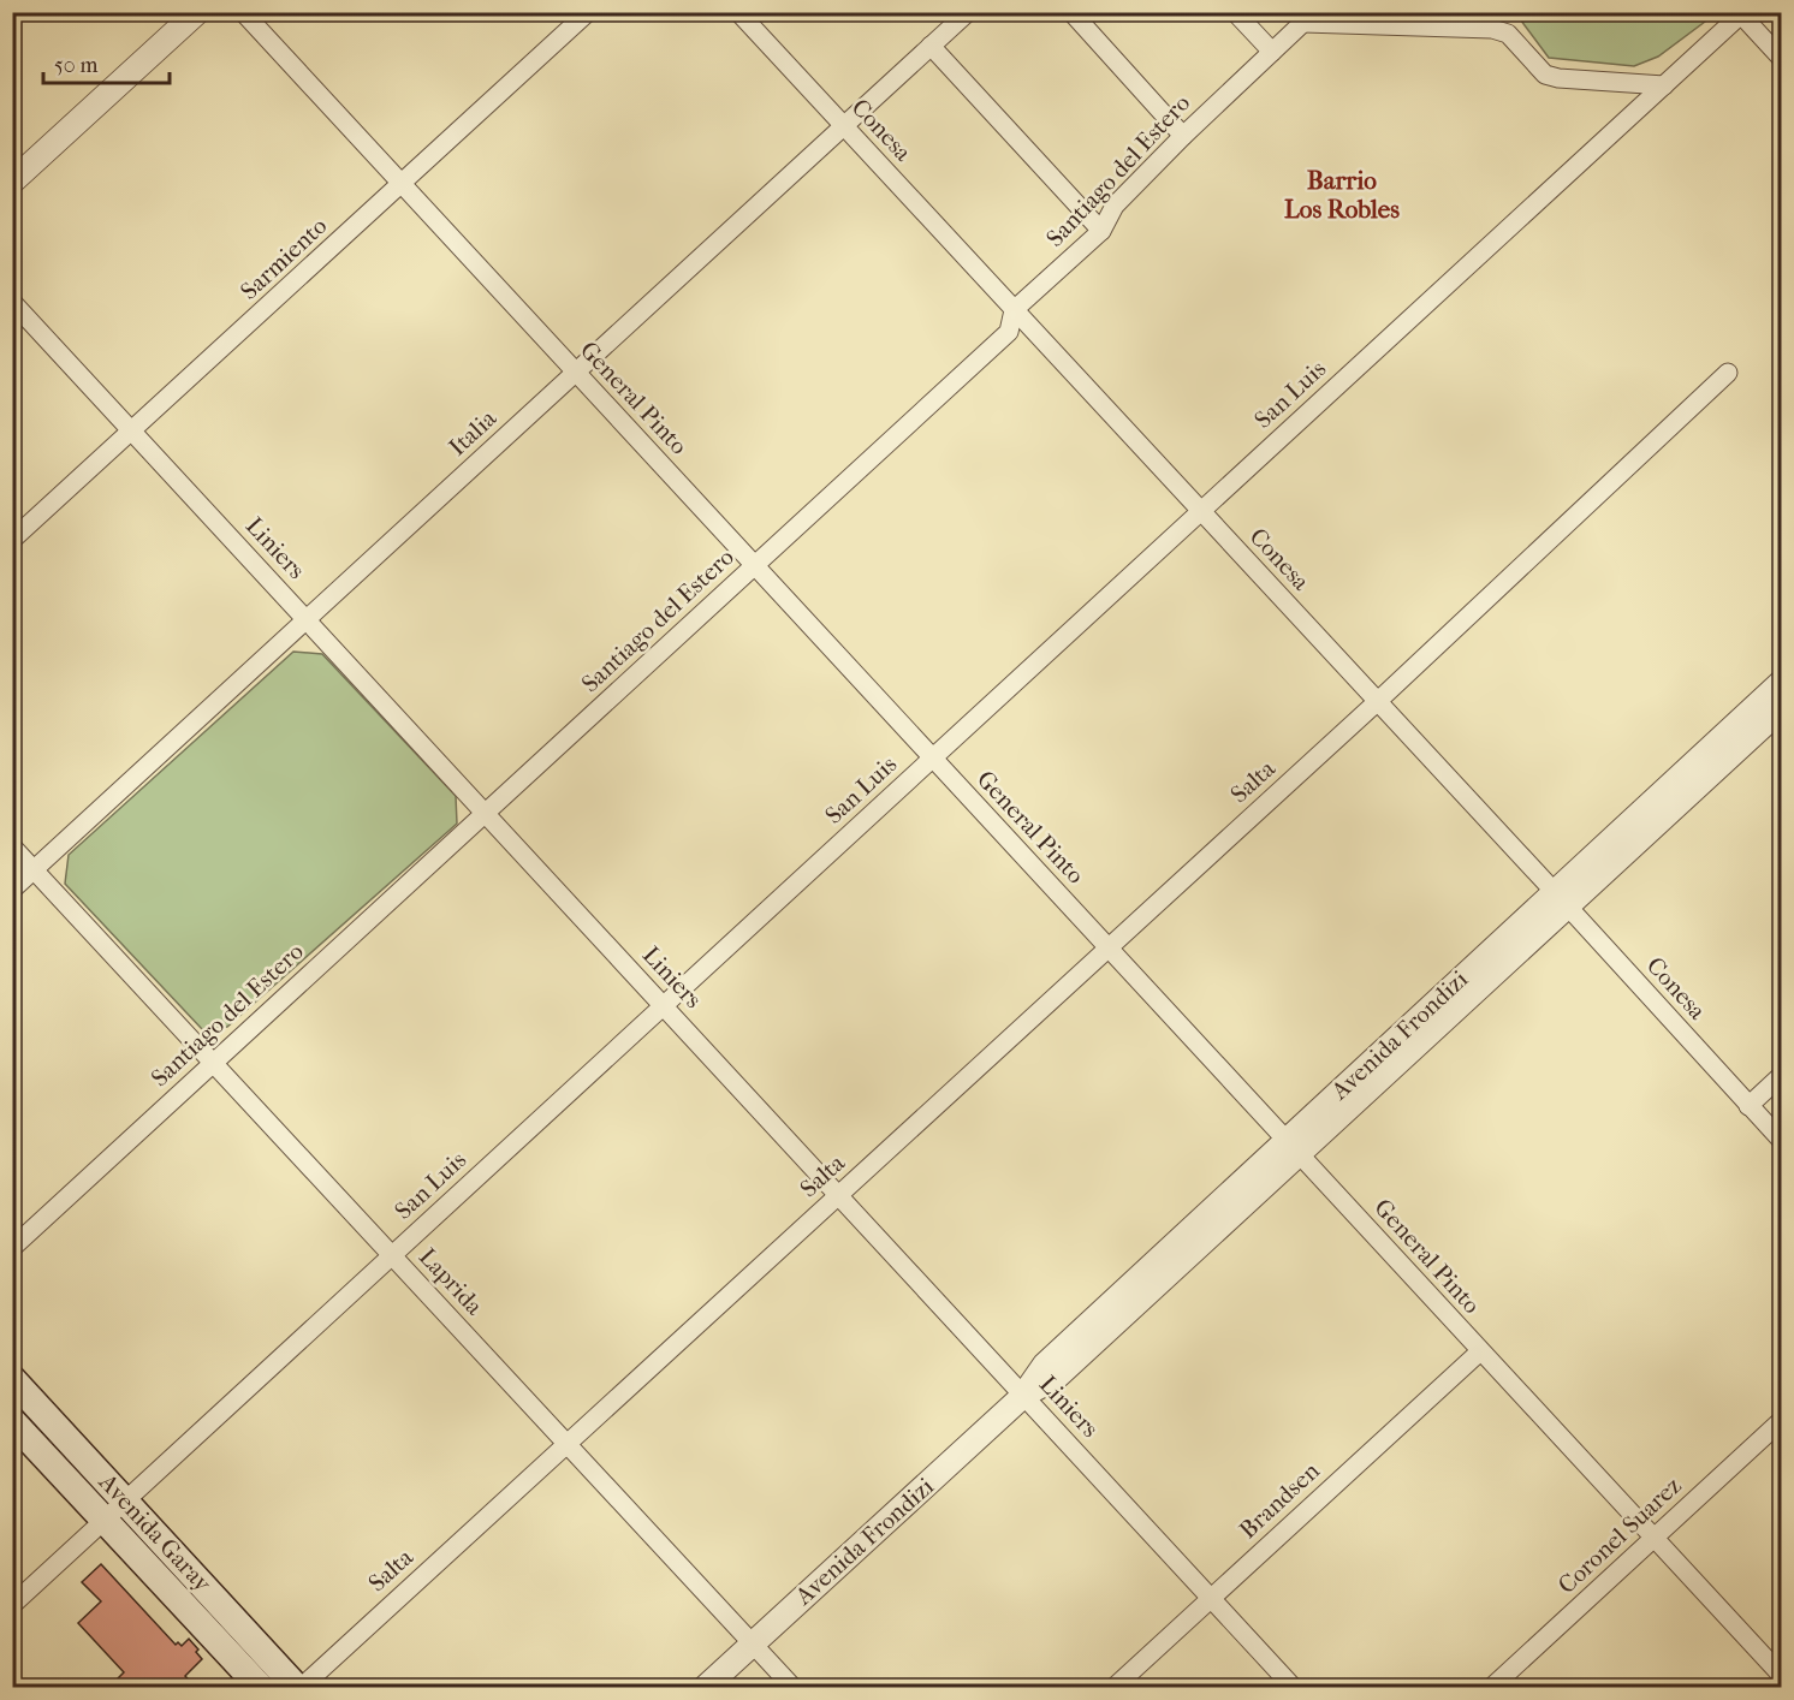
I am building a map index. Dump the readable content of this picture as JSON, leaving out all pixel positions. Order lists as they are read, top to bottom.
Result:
{
  "streets": {
    "main road": ["Avenida Garay"],
    "street": [
      "Conesa",
      "Santiago del Estero",
      "Sarmiento",
      "San Luis",
      "General Pinto",
      "Italia",
      "Liniers",
      "Salta",
      "Avenida Frondizi",
      "Laprida",
      "Brandsen",
      "Coronel Suarez"
    ]
  },
  "crossings": [
    ["Conesa", "Santiago del Estero"],
    ["Conesa", "San Luis"],
    ["Conesa", "Italia"],
    ["Conesa", "Salta"],
    ["Conesa", "Avenida Frondizi"],
    ["Santiago del Estero", "General Pinto"],
    ["Santiago del Estero", "Liniers"],
    ["Santiago del Estero", "Laprida"],
    ["Sarmiento", "General Pinto"],
    ["Sarmiento", "Liniers"],
    ["San Luis", "General Pinto"],
    ["San Luis", "Liniers"],
    ["San Luis", "Laprida"],
    ["San Luis", "Avenida Garay"],
    ["General Pinto", "Italia"],
    ["General Pinto", "Salta"],
    ["General Pinto", "Avenida Frondizi"],
    ["General Pinto", "Brandsen"],
    ["General Pinto", "Coronel Suarez"],
    ["Italia", "Liniers"],
    ["Italia", "Laprida"],
    ["Liniers", "Salta"],
    ["Liniers", "Avenida Frondizi"],
    ["Liniers", "Brandsen"],
    ["Salta", "Laprida"],
    ["Salta", "Avenida Garay"],
    ["Avenida Frondizi", "Laprida"]
  ],
  "districts": ["Barrio Los Robles"],
  "scale_bar": "50 m"
}
